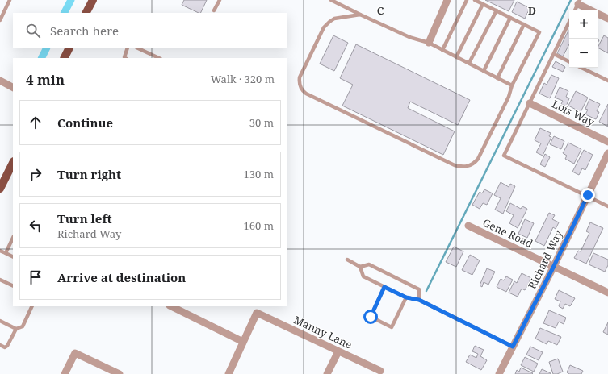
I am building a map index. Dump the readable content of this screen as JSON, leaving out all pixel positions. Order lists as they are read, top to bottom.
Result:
{
  "streets": {
    "street": [
      "Lois Way",
      "Gene Road",
      "Richard Way",
      "Manny Lane"
    ]
  },
  "crossings": [
    ["Gene Road", "Richard Way"]
  ],
  "page": {
    "map_buttons": ["+", "−"],
    "search": "Search here",
    "heading": ["4 min", "Walk · 320 m"],
    "list": [
      ["Continue", "30 m"],
      ["Turn right", "130 m"],
      ["Turn left", "Richard Way", "160 m"],
      "Arrive at destination"
    ]
  },
  "grid": {
    "columns": ["C", "D"]
  }
}
